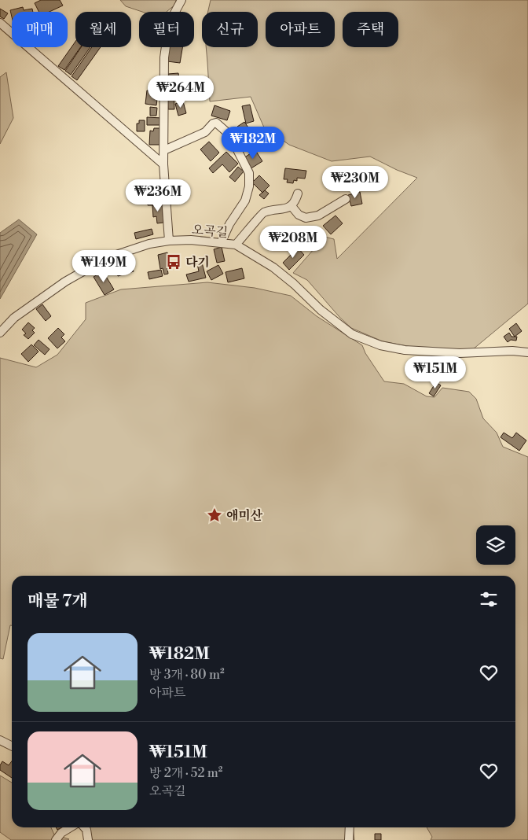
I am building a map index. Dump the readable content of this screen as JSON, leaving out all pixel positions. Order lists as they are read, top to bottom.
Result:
{
  "streets": {
    "street": ["오곡길"]
  },
  "places": {
    "bus stop": ["다기"],
    "place": ["애미산"]
  },
  "page": {
    "chip": [
      "매매",
      "월세",
      "필터",
      "신규",
      "아파트",
      "주택"
    ],
    "price": [
      "₩264M",
      "₩182M",
      "₩230M",
      "₩236M",
      "₩208M",
      "₩149M",
      "₩151M"
    ],
    "heading": "매물 7개",
    "list": [
      {
        "name": "₩182M",
        "note": "방 3개 · 80 m² · 아파트"
      },
      {
        "name": "₩151M",
        "note": "방 2개 · 52 m² · 오곡길"
      }
    ]
  }
}
